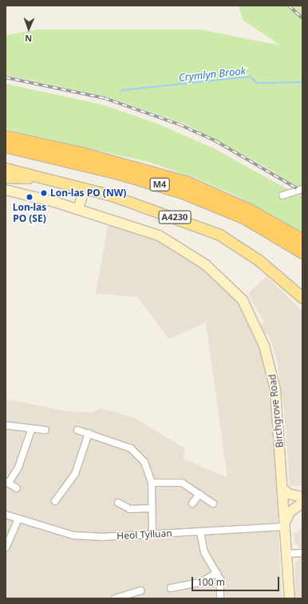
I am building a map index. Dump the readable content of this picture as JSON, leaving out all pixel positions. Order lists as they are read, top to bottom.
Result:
{
  "streets": {
    "highway": ["M4"],
    "main road": ["A4230", "Birchgrove Road"],
    "street": ["Heol Tylluan"]
  },
  "crossings": [
    ["Birchgrove Road", "Heol Tylluan"]
  ],
  "water": ["Crymlyn Brook"],
  "places": ["Lon-las PO (NW)", "Lon-las PO (SE)"],
  "scale_bar": "100 m",
  "north": "bottom"
}
